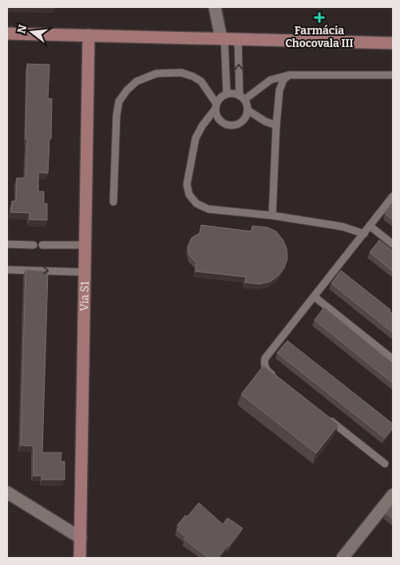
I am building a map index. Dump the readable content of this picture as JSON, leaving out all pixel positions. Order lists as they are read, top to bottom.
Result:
{
  "streets": {
    "street": ["Via S1"]
  },
  "places": {
    "health": ["Farmácia Chocovala III"]
  },
  "north": "left"
}
